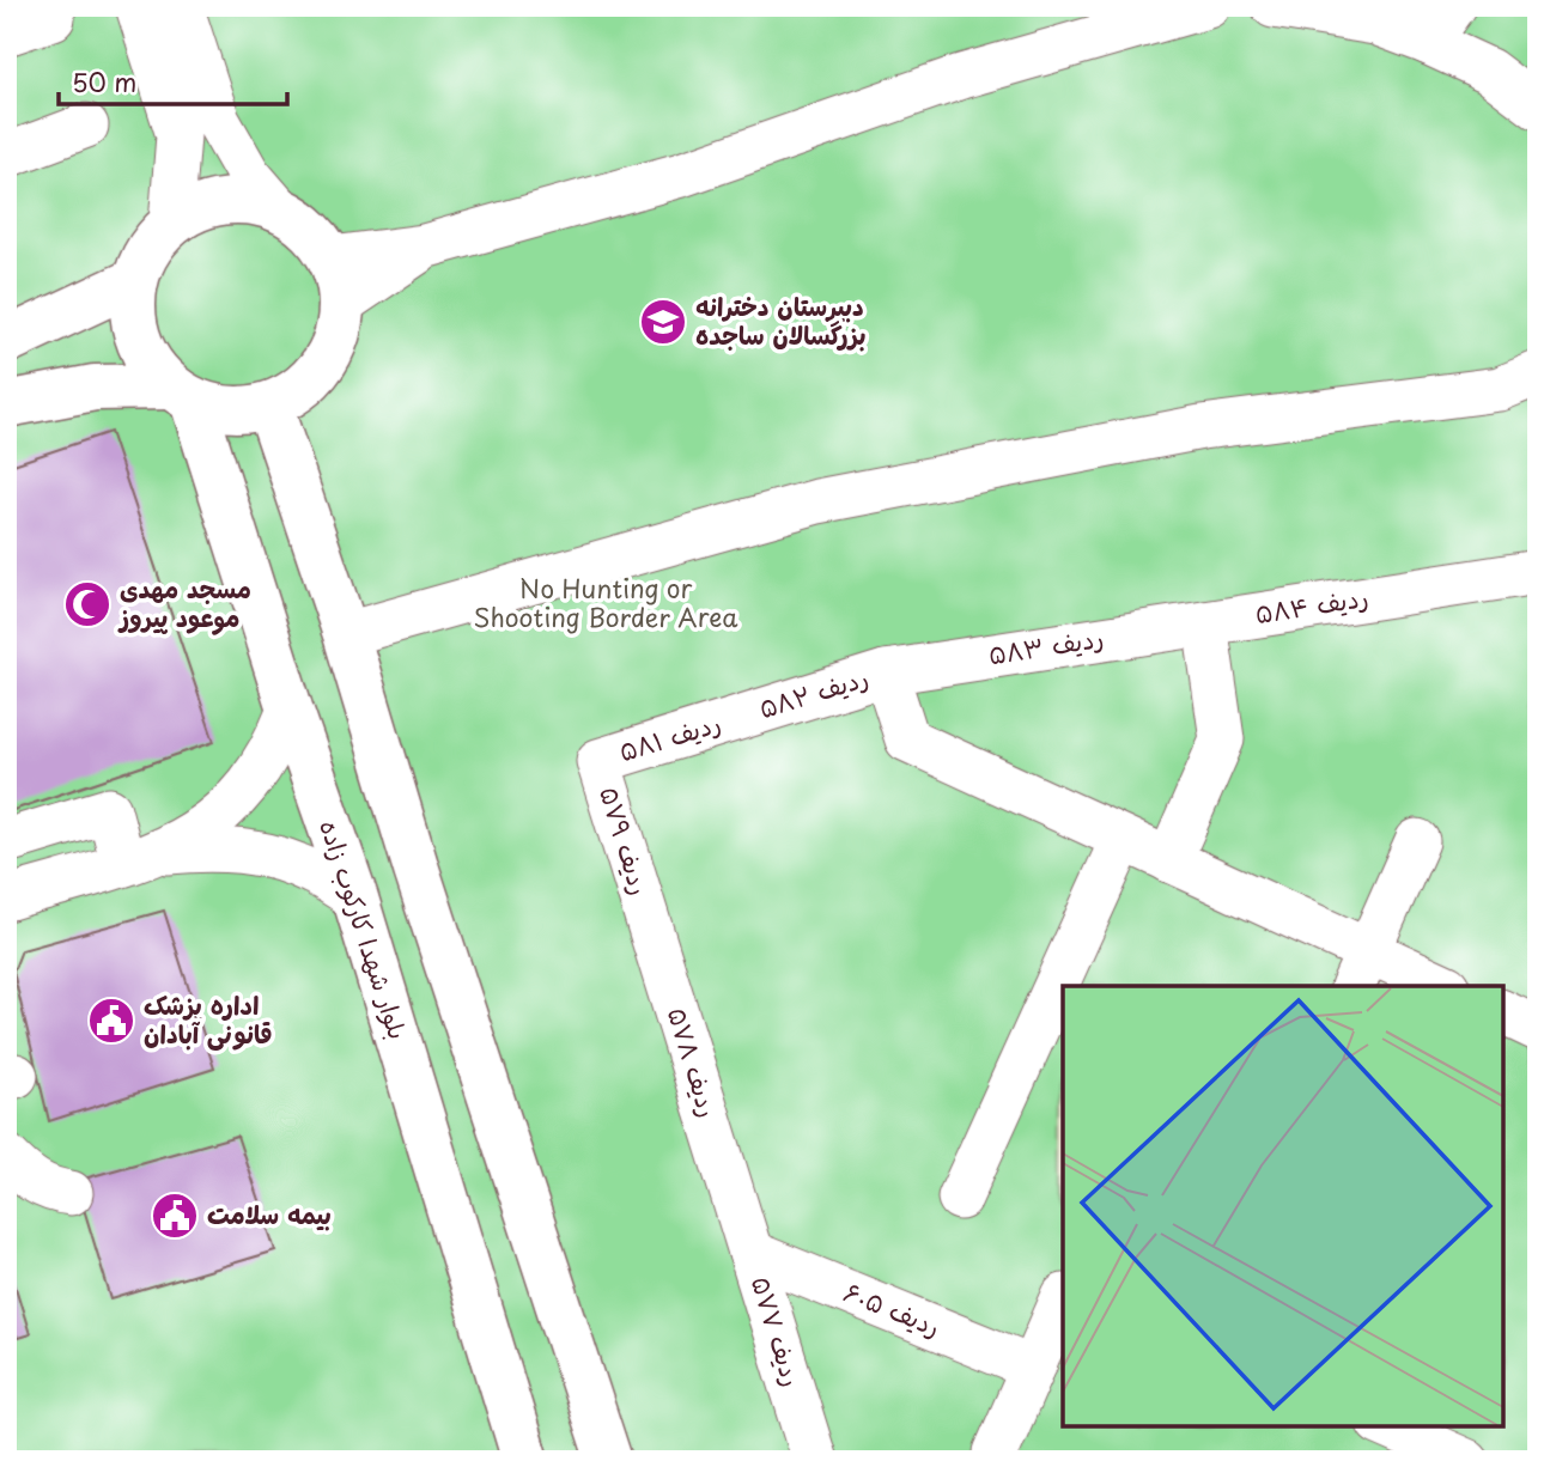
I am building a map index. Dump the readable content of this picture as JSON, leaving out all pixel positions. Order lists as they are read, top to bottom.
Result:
{
  "streets": {
    "main road": ["بلوار شهدا کارکوب زاده"],
    "street": [
      "ردیف ۵۸۴",
      "ردیف ۵۸۳",
      "ردیف ۵۸۲",
      "ردیف ۵۸۱",
      "ردیف ۵۷۹",
      "ردیف ۵۷۸",
      "ردیف ۶۰۵",
      "ردیف ۵۷۷"
    ]
  },
  "crossings": [
    ["ردیف ۵۸۴", "ردیف ۵۸۳"],
    ["ردیف ۵۸۳", "ردیف ۵۸۲"],
    ["ردیف ۵۸۲", "ردیف ۵۸۱"],
    ["ردیف ۵۸۱", "ردیف ۵۷۹"],
    ["ردیف ۵۷۹", "ردیف ۵۷۸"],
    ["ردیف ۵۷۸", "ردیف ۵۷۷"],
    ["ردیف ۶۰۵", "ردیف ۵۷۷"]
  ],
  "parks": ["No Hunting or Shooting Border Area"],
  "places": {
    "school or university": ["دبیرستان دخترانه بزرگسالان ساجده"],
    "mosque": ["مسجد مهدی موعود پیروز"],
    "public building": ["اداره پزشک قانونی آبادان", "بیمه سلامت"]
  },
  "scale_bar": "50 m"
}
